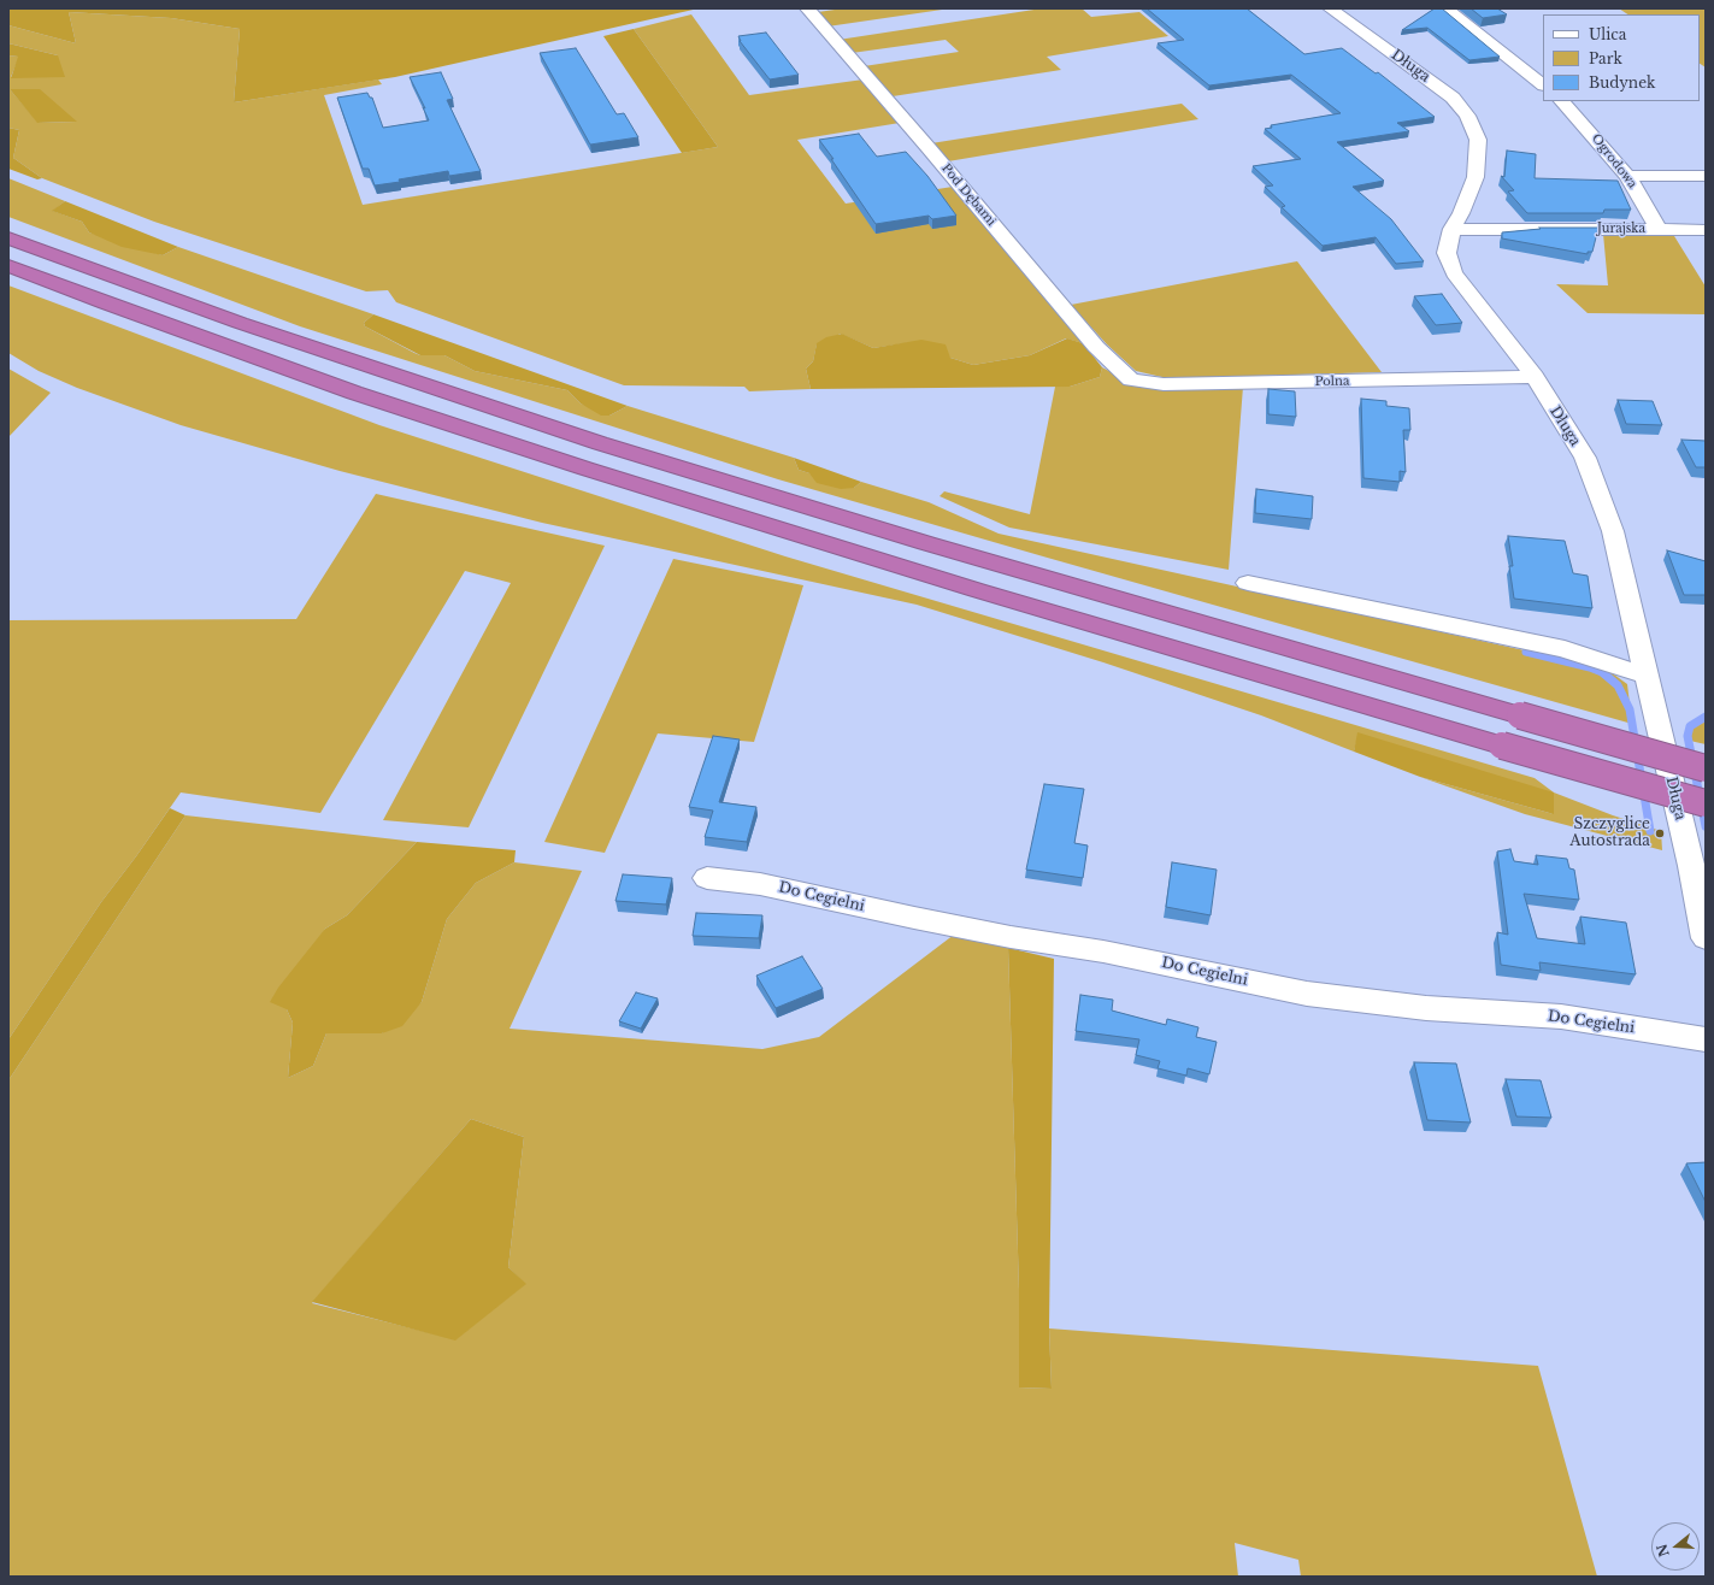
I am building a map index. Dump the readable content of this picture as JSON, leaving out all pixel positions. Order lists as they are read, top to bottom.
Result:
{
  "streets": {
    "street": [
      "Długa",
      "Ogrodowa",
      "Pod Dębami",
      "Jurajska",
      "Polna",
      "Do Cegielni"
    ]
  },
  "crossings": [
    ["Długa", "Jurajska"],
    ["Długa", "Polna"],
    ["Ogrodowa", "Jurajska"],
    ["Pod Dębami", "Polna"]
  ],
  "places": ["Szczyglice Autostrada"],
  "legend": ["Ulica", "Park", "Budynek"],
  "north": "left"
}
